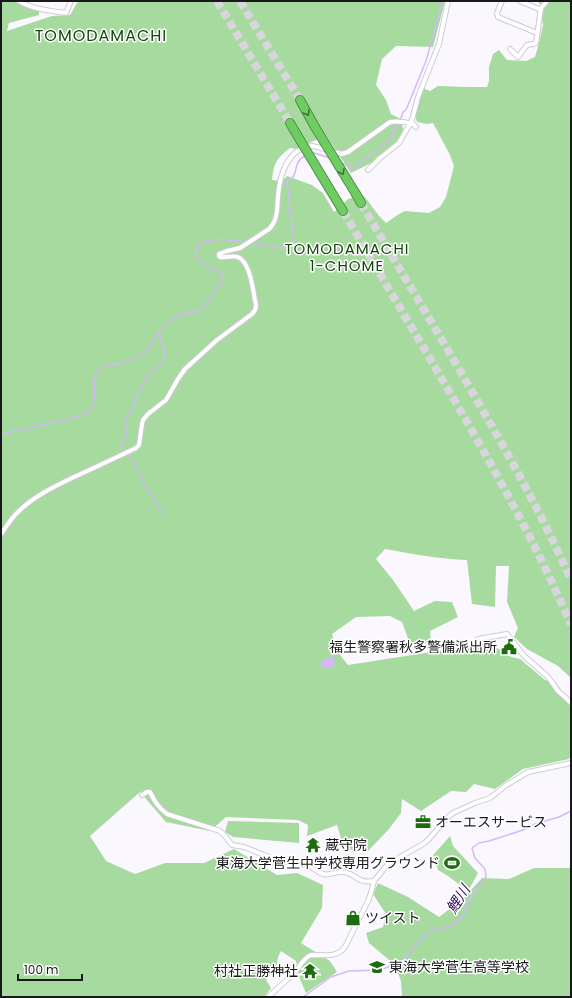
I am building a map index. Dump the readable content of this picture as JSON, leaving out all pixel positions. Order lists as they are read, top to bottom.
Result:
{
  "districts": ["TOMODAMACHI", "TOMODAMACHI 1-CHOME"],
  "water": ["鯉川"],
  "places": {
    "public building": ["福生警察署秋多警備派出所"],
    "office": ["オーエスサービス"],
    "temple": ["蔵守院", "村社正勝神社"],
    "sports": ["東海大学菅生中学校専用グラウンド"],
    "shop": ["ツイスト"],
    "school or university": ["東海大学菅生高等学校"]
  },
  "scale_bar": "100 m"
}
